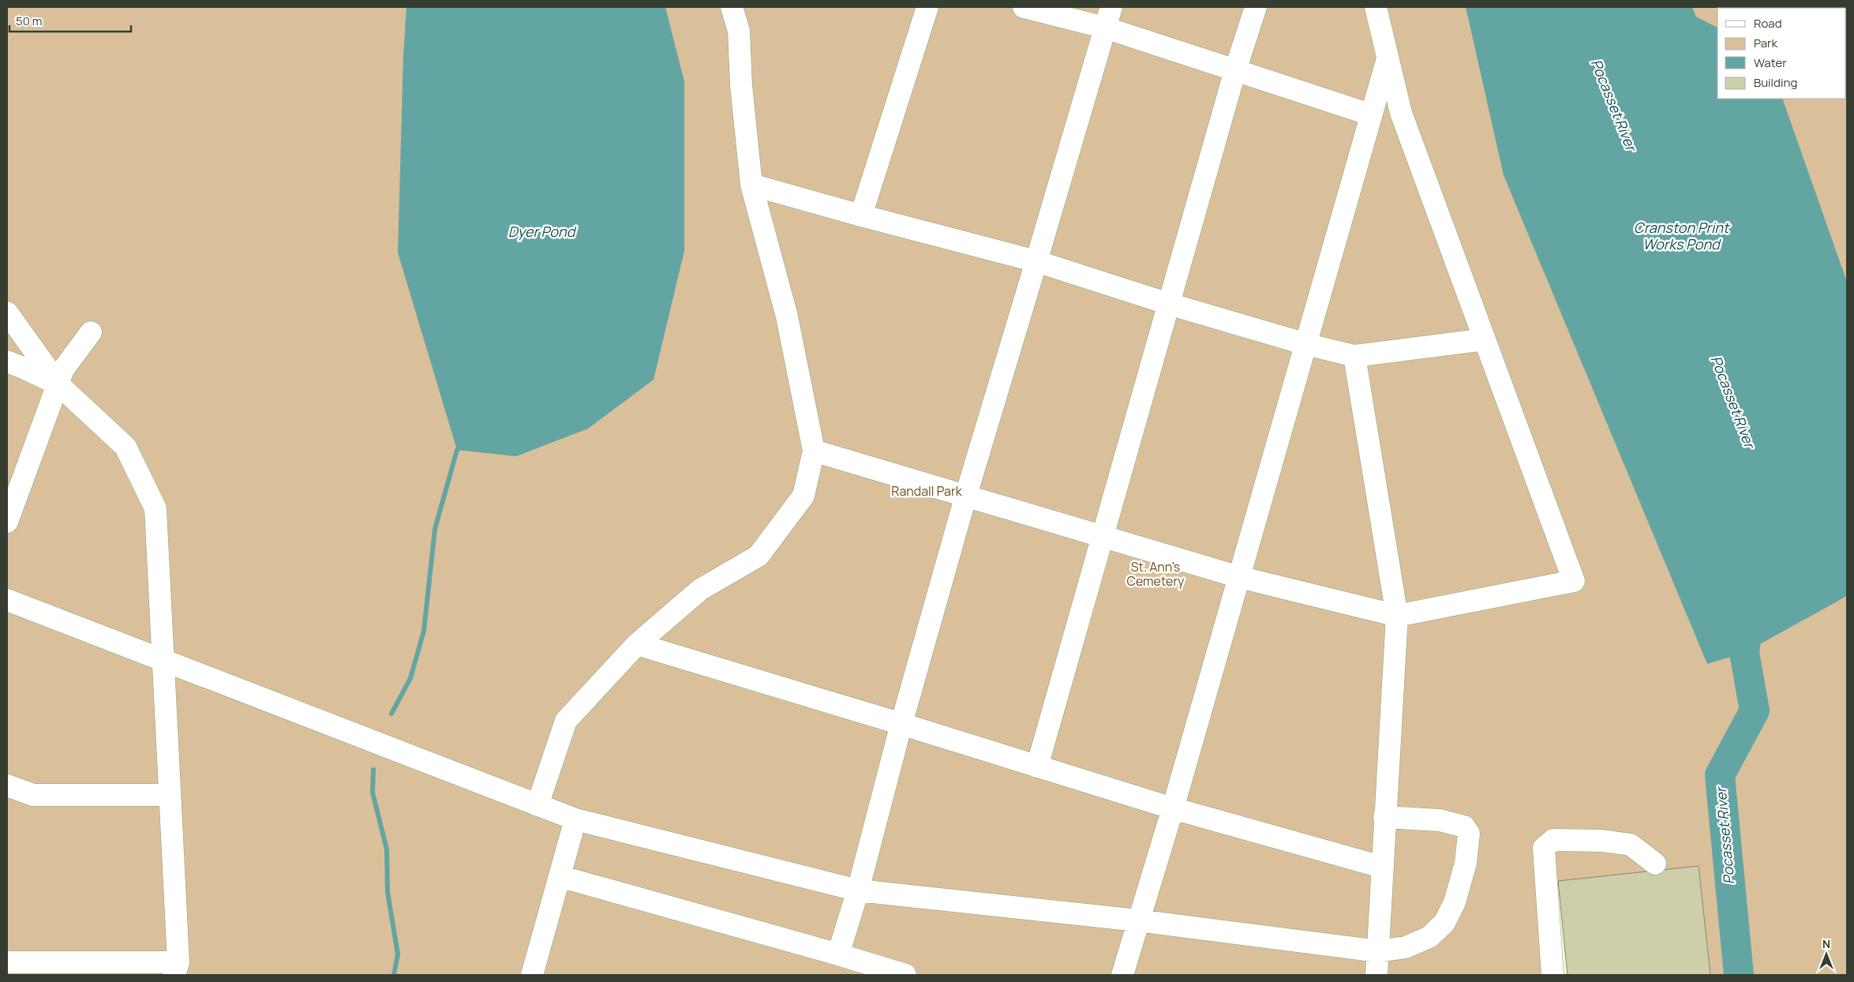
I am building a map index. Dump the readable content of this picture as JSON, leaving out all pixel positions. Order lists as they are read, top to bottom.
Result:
{
  "water": ["Pocasset River", "Cranston Print Works Pond", "Dyer Pond"],
  "parks": ["Randall Park", "St. Ann's Cemetery"],
  "legend": [
    "Road",
    "Park",
    "Water",
    "Building"
  ],
  "scale_bar": "50 m",
  "north": "top"
}
